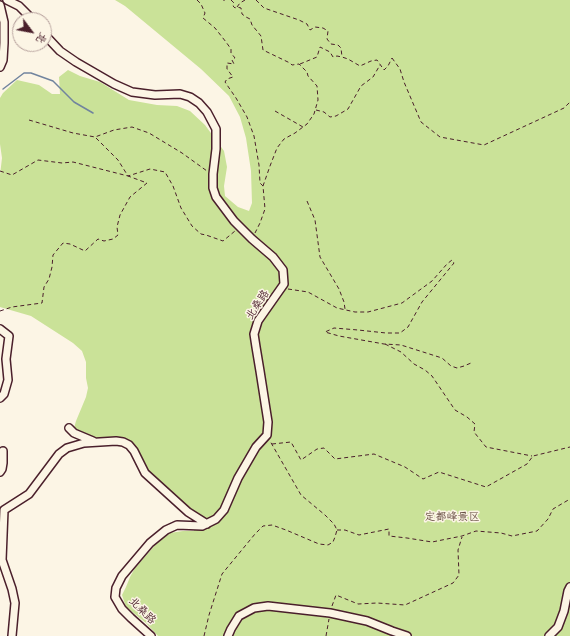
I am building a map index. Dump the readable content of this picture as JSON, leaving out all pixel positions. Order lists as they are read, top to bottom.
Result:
{
  "streets": {
    "street": ["北桑路"]
  },
  "parks": ["定都峰景区"],
  "north": "bottom right"
}
